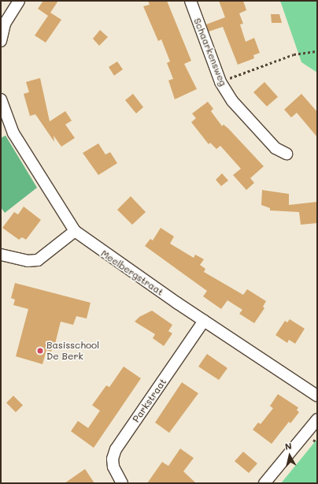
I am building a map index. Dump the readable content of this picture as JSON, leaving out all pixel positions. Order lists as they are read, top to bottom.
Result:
{
  "streets": {
    "street": ["Schaarkensweg", "Meelbergstraat", "Parkstraat"]
  },
  "crossings": [
    ["Meelbergstraat", "Parkstraat"]
  ],
  "places": ["Basisschool De Berk"],
  "north": "top"
}
